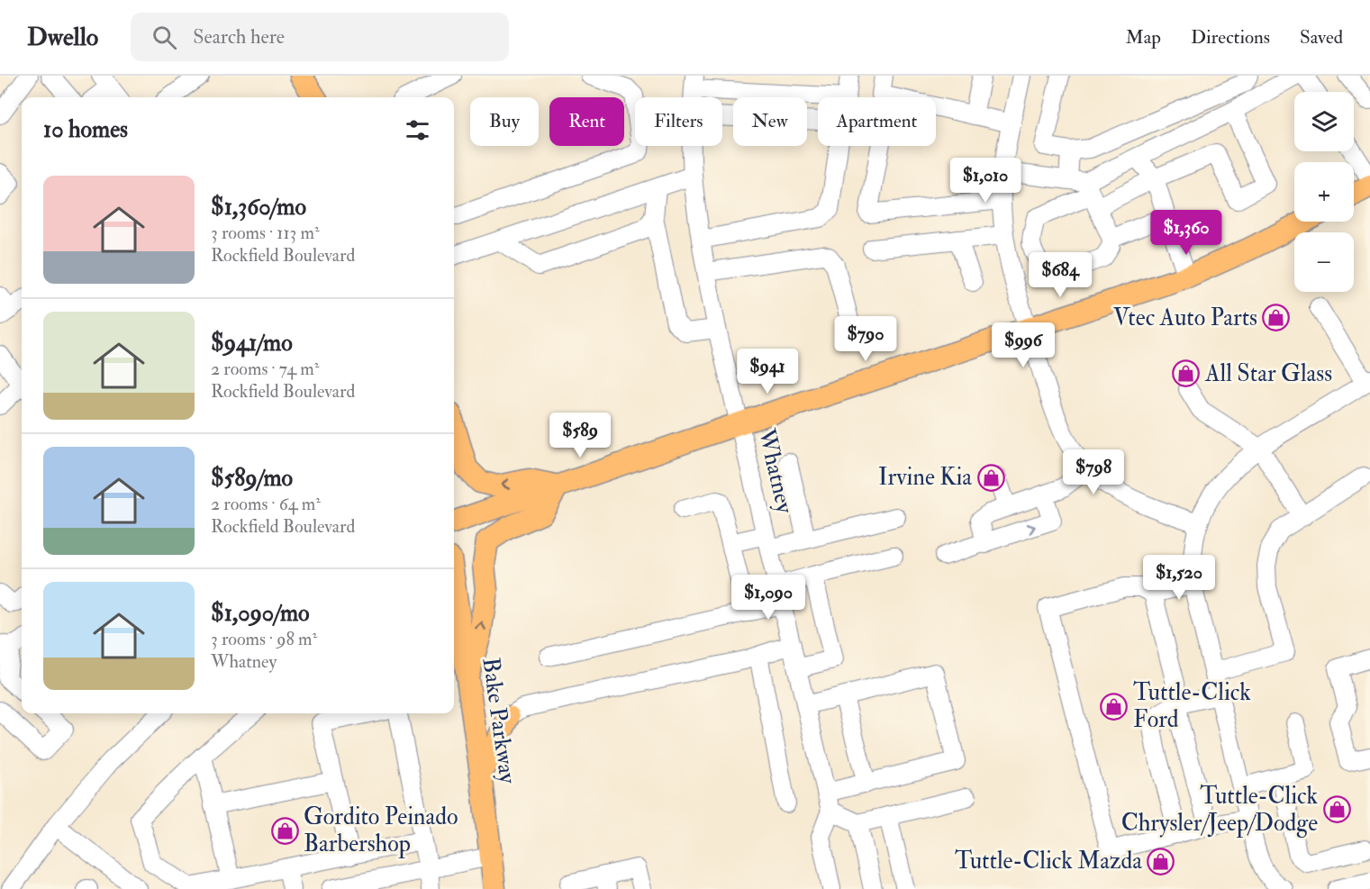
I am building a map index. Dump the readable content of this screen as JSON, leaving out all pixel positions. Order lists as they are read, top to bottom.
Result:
{
  "streets": {
    "main road": ["Bake Parkway"],
    "street": ["Whatney"]
  },
  "places": {
    "shop": [
      "Vtec Auto Parts",
      "All Star Glass",
      "Irvine Kia",
      "Tuttle-Click Ford",
      "Tuttle-Click Chrysler/Jeep/Dodge",
      "Gordito Peinado Barbershop",
      "Tuttle-Click Mazda"
    ]
  },
  "page": {
    "header": "Dwello",
    "search": "Search here",
    "nav": ["Map", "Directions", "Saved"],
    "map_buttons": ["+", "−"],
    "chip": [
      "Buy",
      "Rent",
      "Filters",
      "New",
      "Apartment"
    ],
    "heading": "10 homes",
    "price": [
      "$1,010",
      "$1,360",
      "$684",
      "$790",
      "$996",
      "$941",
      "$589",
      "$798",
      "$1,520",
      "$1,090"
    ],
    "list": [
      {
        "name": "$1,360/mo",
        "note": "3 rooms · 113 m² · Rockfield Boulevard"
      },
      {
        "name": "$941/mo",
        "note": "2 rooms · 74 m² · Rockfield Boulevard"
      },
      {
        "name": "$589/mo",
        "note": "2 rooms · 64 m² · Rockfield Boulevard"
      },
      {
        "name": "$1,090/mo",
        "note": "3 rooms · 98 m² · Whatney"
      }
    ]
  }
}
